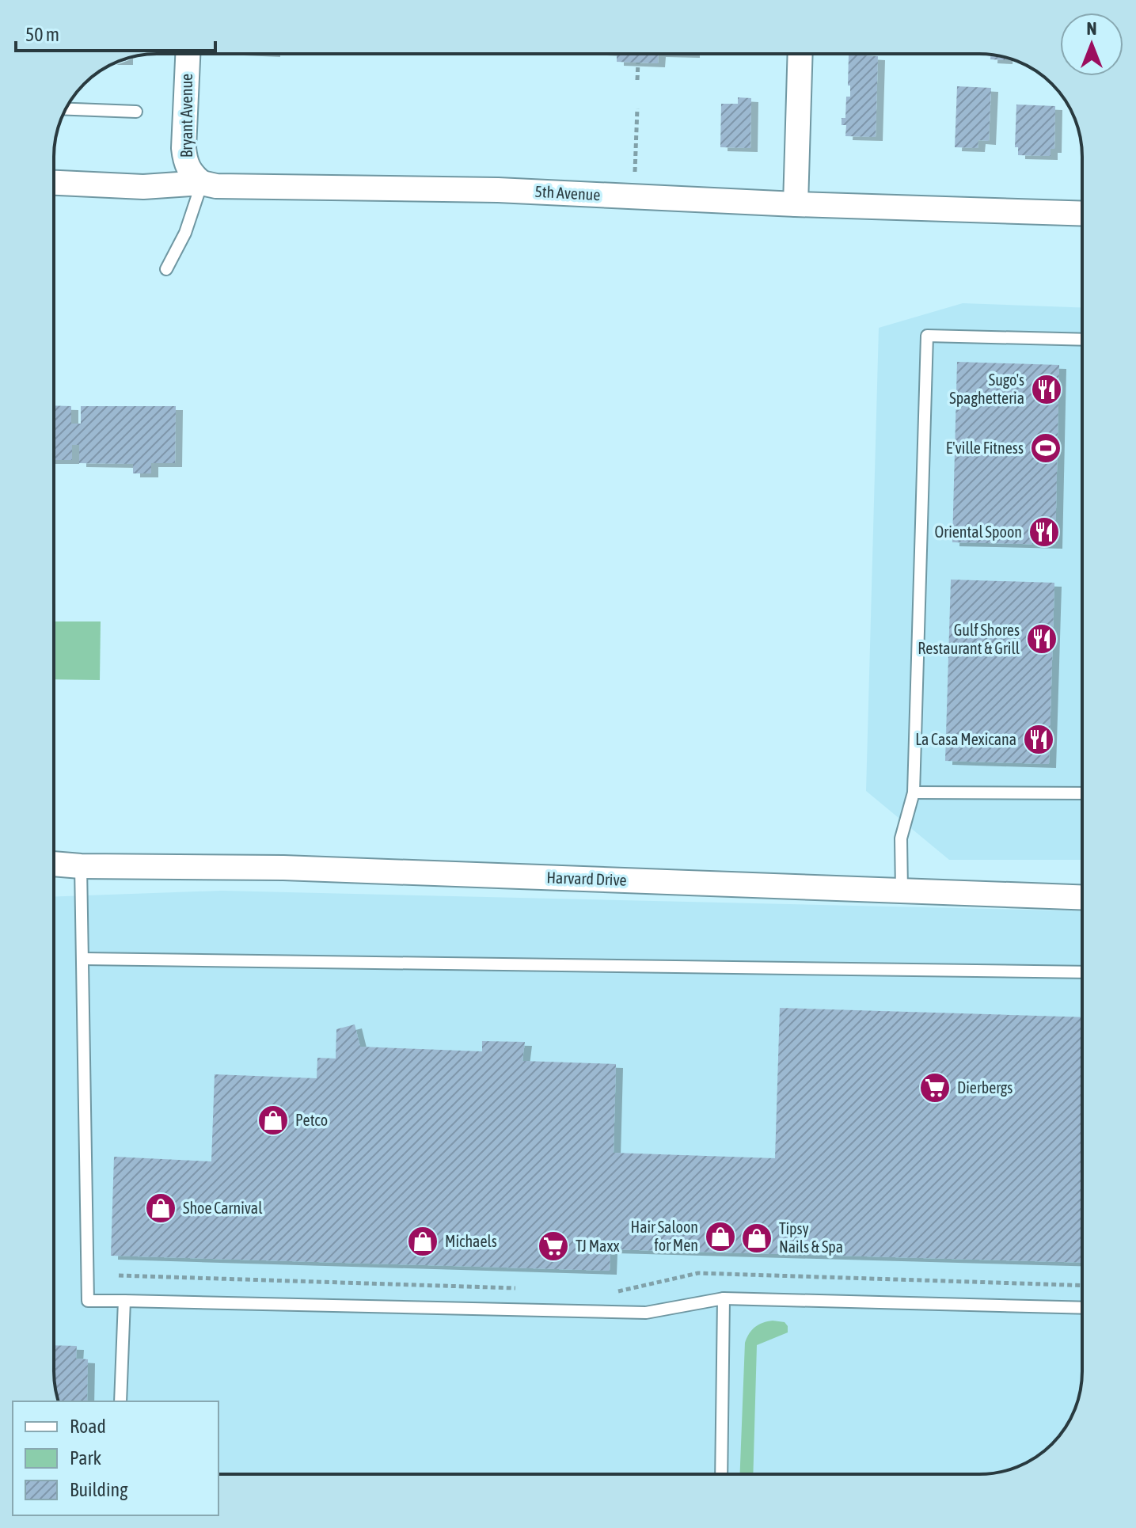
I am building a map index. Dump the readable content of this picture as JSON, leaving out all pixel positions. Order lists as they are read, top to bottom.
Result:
{
  "streets": {
    "street": ["Bryant Avenue", "5th Avenue", "Harvard Drive"]
  },
  "crossings": [
    ["Bryant Avenue", "5th Avenue"]
  ],
  "places": {
    "restaurant": [
      "Sugo's Spaghetteria",
      "Oriental Spoon",
      "Gulf Shores Restaurant & Grill",
      "La Casa Mexicana"
    ],
    "sports": ["E'ville Fitness"],
    "supermarket": ["Dierbergs", "TJ Maxx"],
    "shop": [
      "Petco",
      "Shoe Carnival",
      "Hair Saloon for Men",
      "Tipsy Nails & Spa",
      "Michaels"
    ]
  },
  "legend": ["Road", "Park", "Building"],
  "scale_bar": "50 m",
  "north": "top"
}
